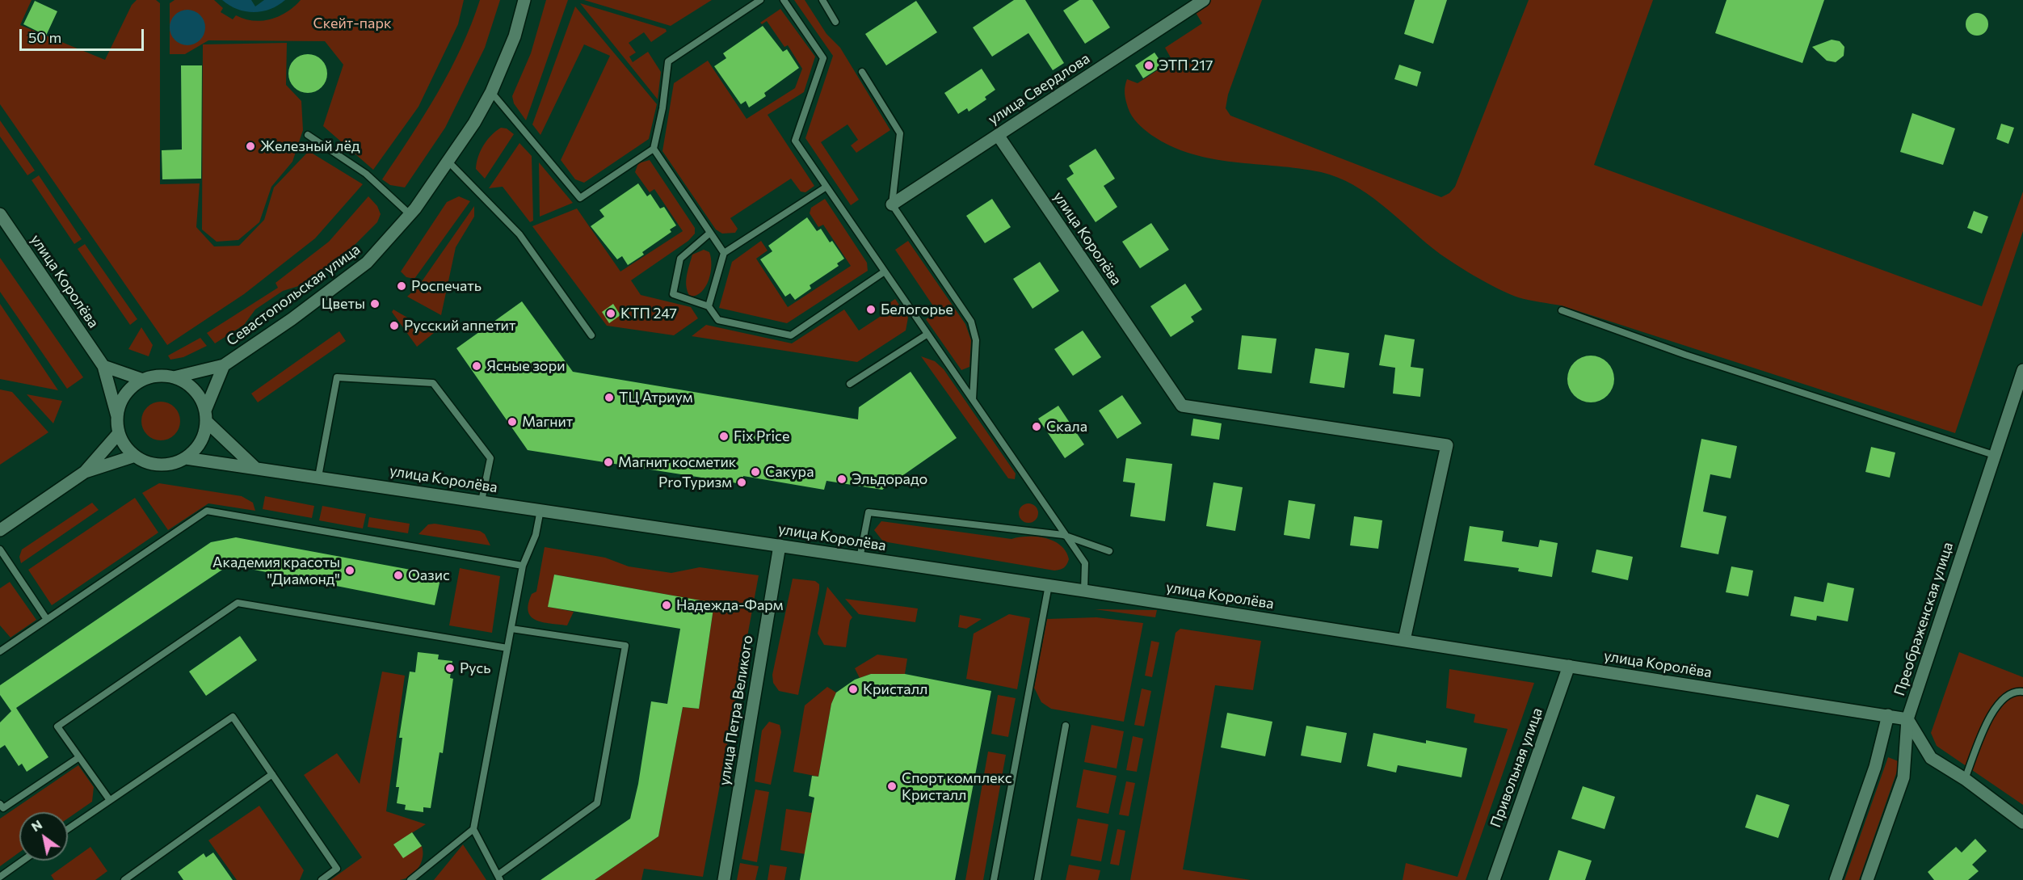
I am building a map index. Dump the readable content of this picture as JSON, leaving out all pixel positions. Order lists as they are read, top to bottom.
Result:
{
  "streets": {
    "main road": [
      "улица Свердлова",
      "улица Королёва",
      "Севастопольская улица",
      "Преображенская улица",
      "улица Петра Великого",
      "Привольная улица"
    ]
  },
  "crossings": [
    ["улица Свердлова", "улица Королёва"],
    ["улица Королёва", "Севастопольская улица"],
    ["улица Королёва", "Преображенская улица"],
    ["улица Королёва", "улица Петра Великого"],
    ["улица Королёва", "Привольная улица"]
  ],
  "parks": ["Скейт-парк"],
  "places": [
    "ЭТП 217",
    "Железный лёд",
    "Роспечать",
    "Цветы",
    "Белогорье",
    "КТП 247",
    "Русский аппетит",
    "Ясные зори",
    "ТЦ Атриум",
    "Магнит",
    "Скала",
    "Fix Price",
    "Магнит косметик",
    "Сакура",
    "Эльдорадо",
    "ProТуризм",
    "Академия красоты \"Диамонд\"",
    "Оазис",
    "Надежда-Фарм",
    "Русь",
    "Кристалл",
    "Спорт комплекс Кристалл"
  ],
  "scale_bar": "50 m",
  "north": "top left"
}
